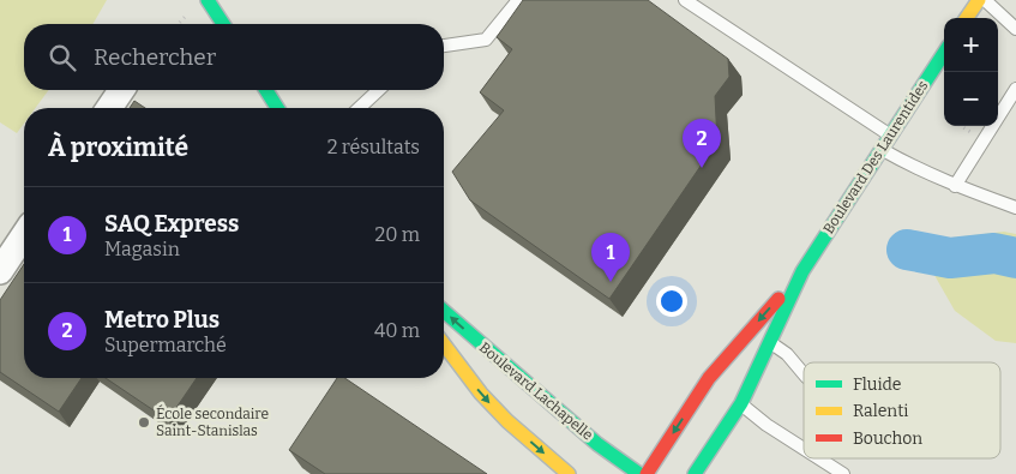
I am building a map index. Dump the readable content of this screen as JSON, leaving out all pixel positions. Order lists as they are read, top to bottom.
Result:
{
  "streets": {
    "main road": ["Boulevard Des Laurentides", "Boulevard Lachapelle"]
  },
  "places": ["École secondaire Saint-Stanislas"],
  "legend": ["Fluide", "Ralenti", "Bouchon"],
  "page": {
    "map_buttons": ["+", "−"],
    "search": "Rechercher",
    "heading": ["À proximité", "2 résultats"],
    "pins": ["2", "1"],
    "list": [
      {
        "mark": "1",
        "name": "SAQ Express",
        "note": "Magasin",
        "value": "20 m"
      },
      {
        "mark": "2",
        "name": "Metro Plus",
        "note": "Supermarché",
        "value": "40 m"
      }
    ]
  }
}
